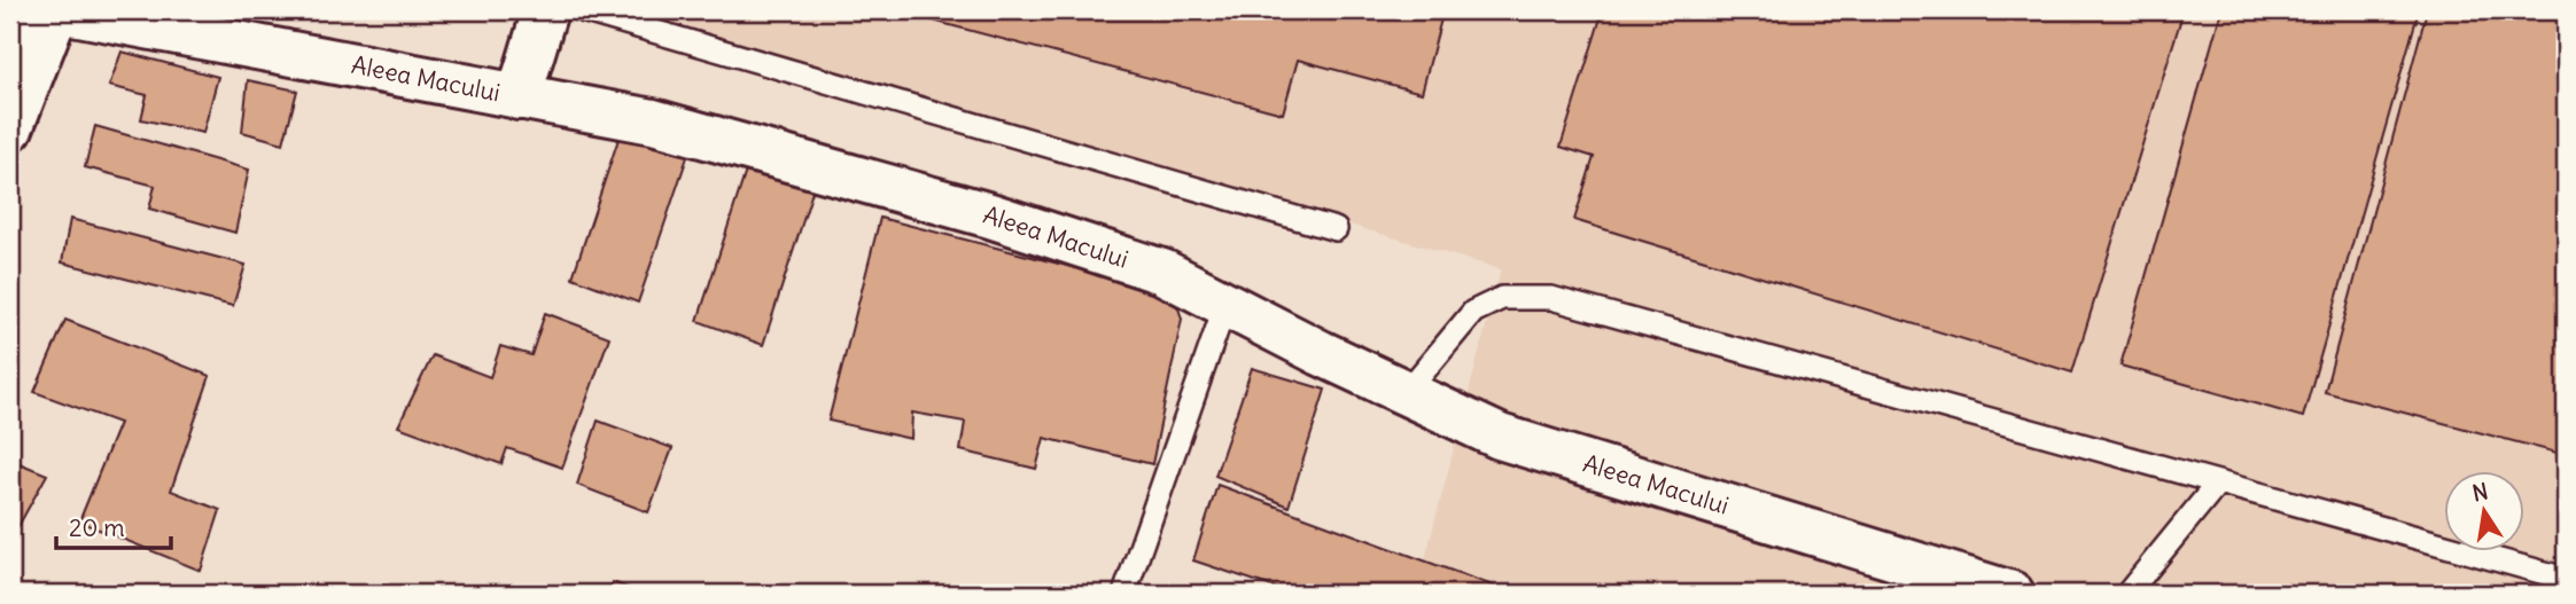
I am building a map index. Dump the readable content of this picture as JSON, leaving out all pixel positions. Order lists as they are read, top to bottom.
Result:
{
  "streets": {
    "street": ["Aleea Macului"]
  },
  "scale_bar": "20 m",
  "north": "top"
}
